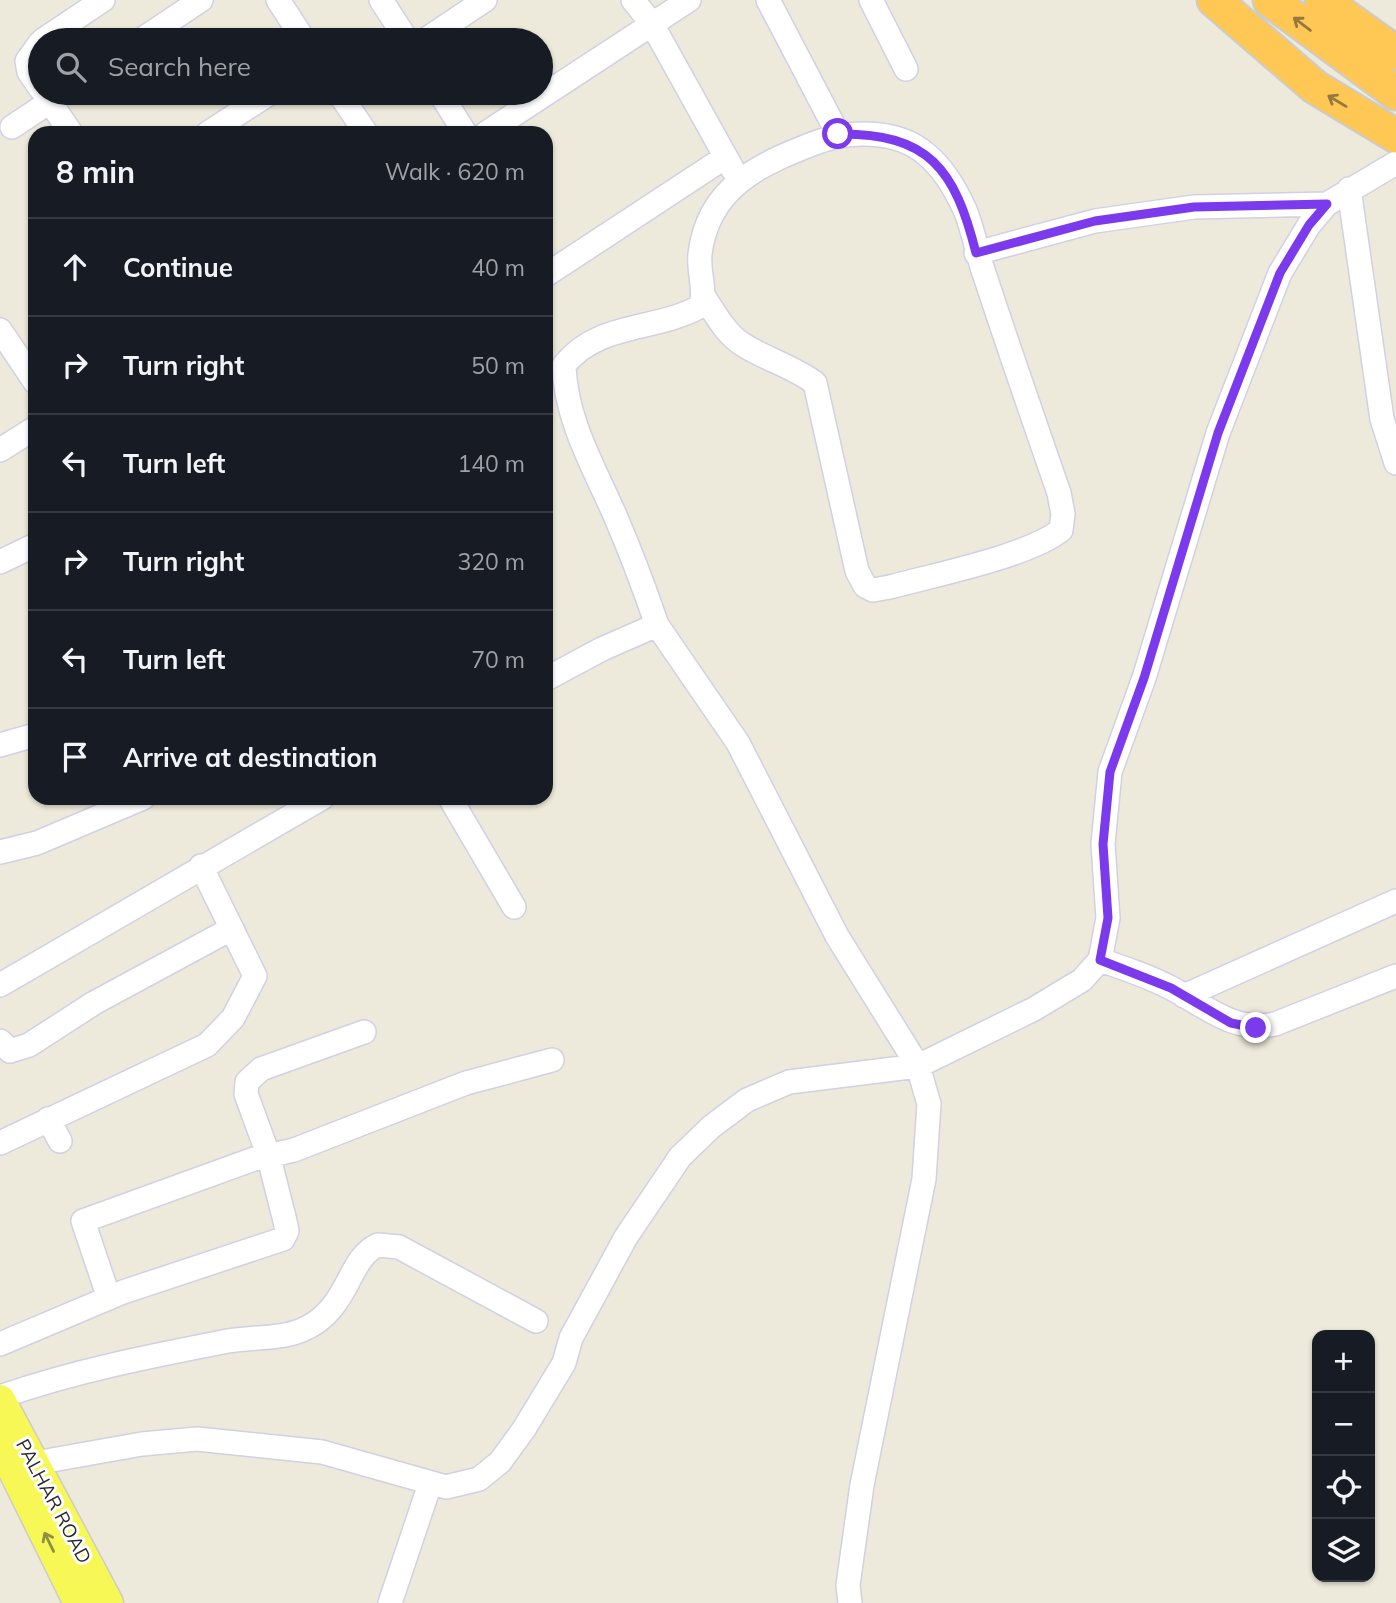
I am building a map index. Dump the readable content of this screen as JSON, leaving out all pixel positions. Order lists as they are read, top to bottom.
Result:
{
  "streets": {
    "main road": ["PALHAR ROAD"]
  },
  "page": {
    "search": "Search here",
    "heading": ["8 min", "Walk · 620 m"],
    "list": [
      ["Continue", "40 m"],
      ["Turn right", "50 m"],
      ["Turn left", "140 m"],
      ["Turn right", "320 m"],
      ["Turn left", "70 m"],
      "Arrive at destination"
    ],
    "map_buttons": ["+", "−"]
  }
}
